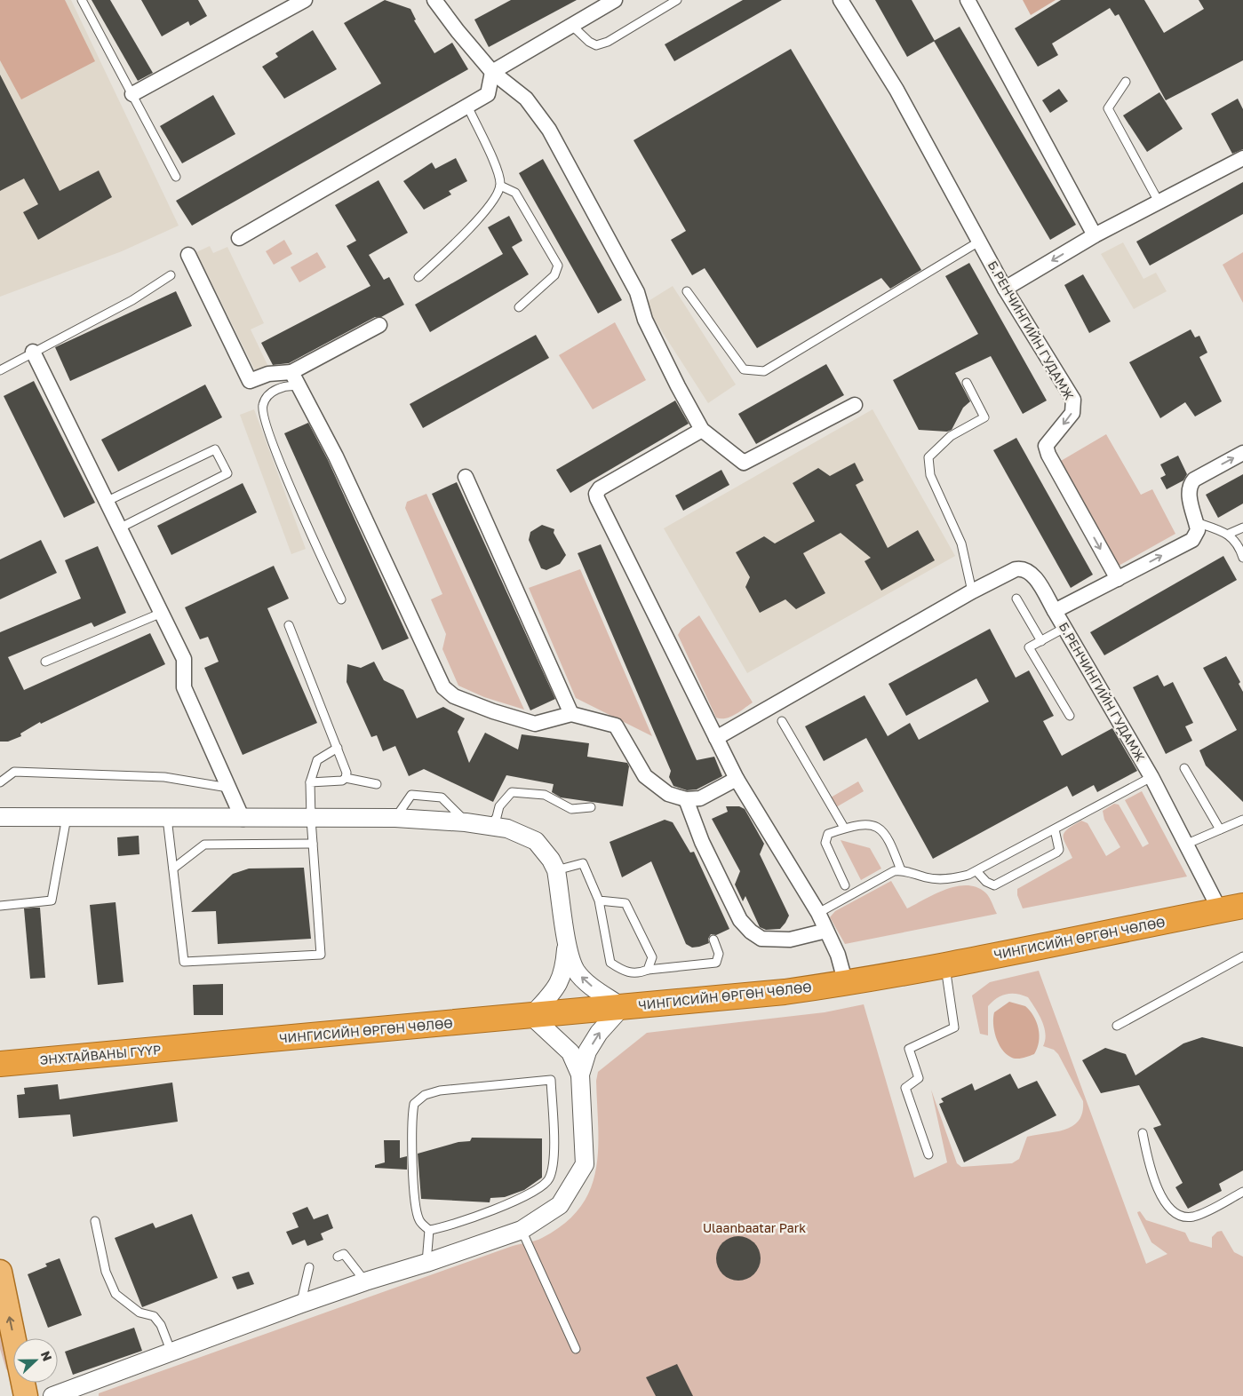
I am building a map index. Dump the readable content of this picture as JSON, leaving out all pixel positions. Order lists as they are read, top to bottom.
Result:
{
  "streets": {
    "highway": ["ЧИНГИСИЙН ӨРГӨН ЧӨЛӨӨ", "ЭНХТАЙВАНЫ ГҮҮР"],
    "street": ["Б.РЕНЧИНГИЙН ГУДАМЖ"]
  },
  "crossings": [
    ["Б.РЕНЧИНГИЙН ГУДАМЖ", "ЧИНГИСИЙН ӨРГӨН ЧӨЛӨӨ"],
    ["ЧИНГИСИЙН ӨРГӨН ЧӨЛӨӨ", "ЭНХТАЙВАНЫ ГҮҮР"]
  ],
  "parks": ["Ulaanbaatar Park"],
  "north": "right"
}
